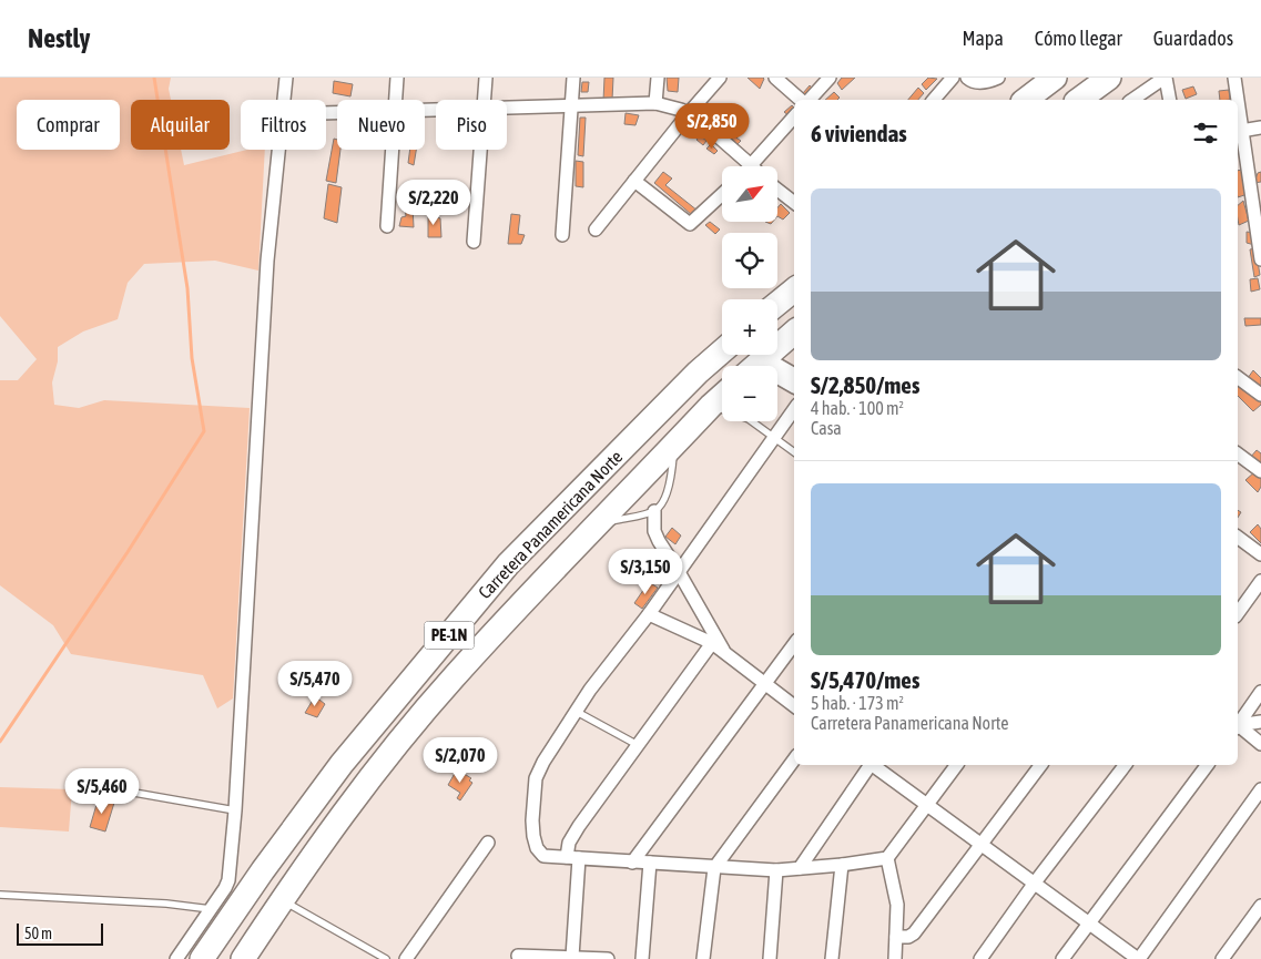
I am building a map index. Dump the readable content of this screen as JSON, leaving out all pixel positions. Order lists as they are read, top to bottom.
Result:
{
  "streets": {
    "highway": ["Carretera Panamericana Norte", "PE-1N"]
  },
  "scale_bar": "50 m",
  "north": "top right",
  "page": {
    "header": "Nestly",
    "nav": ["Mapa", "Cómo llegar", "Guardados"],
    "chip": [
      "Comprar",
      "Alquilar",
      "Filtros",
      "Nuevo",
      "Piso"
    ],
    "heading": "6 viviendas",
    "price": [
      "S/2,850",
      "S/2,220",
      "S/3,150",
      "S/5,470",
      "S/2,070",
      "S/5,460"
    ],
    "map_buttons": ["+", "−"],
    "list": [
      {
        "name": "S/2,850/mes",
        "note": "4 hab. · 100 m² · Casa"
      },
      {
        "name": "S/5,470/mes",
        "note": "5 hab. · 173 m² · Carretera Panamericana Norte"
      }
    ],
    "scale": "50 m"
  }
}
